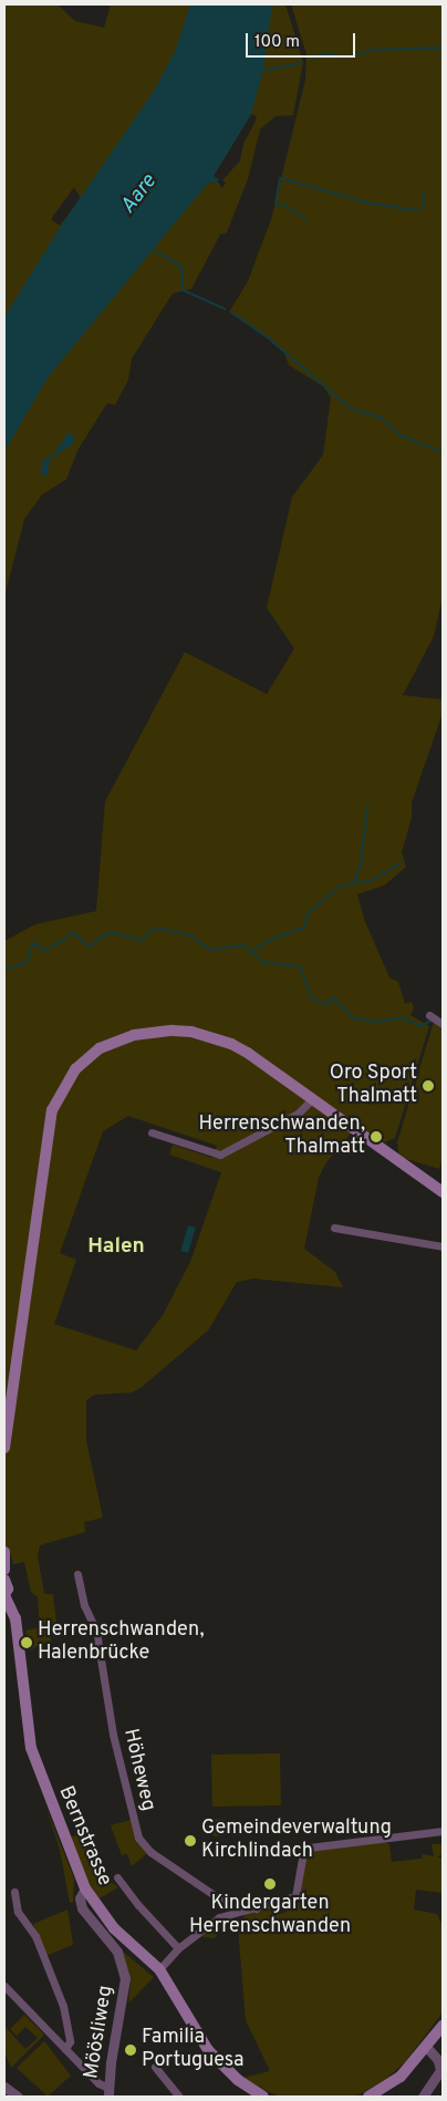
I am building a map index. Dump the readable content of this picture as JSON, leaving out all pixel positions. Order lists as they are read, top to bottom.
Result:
{
  "streets": {
    "main road": ["Bernstrasse"],
    "street": ["Höheweg", "Möösliweg"]
  },
  "crossings": [
    ["Bernstrasse", "Möösliweg"]
  ],
  "districts": ["Halen"],
  "water": ["Aare"],
  "places": [
    "Oro Sport Thalmatt",
    "Herrenschwanden, Thalmatt",
    "Herrenschwanden, Halenbrücke",
    "Gemeindeverwaltung Kirchlindach",
    "Kindergarten Herrenschwanden",
    "Familia Portuguesa"
  ],
  "scale_bar": "100 m"
}
